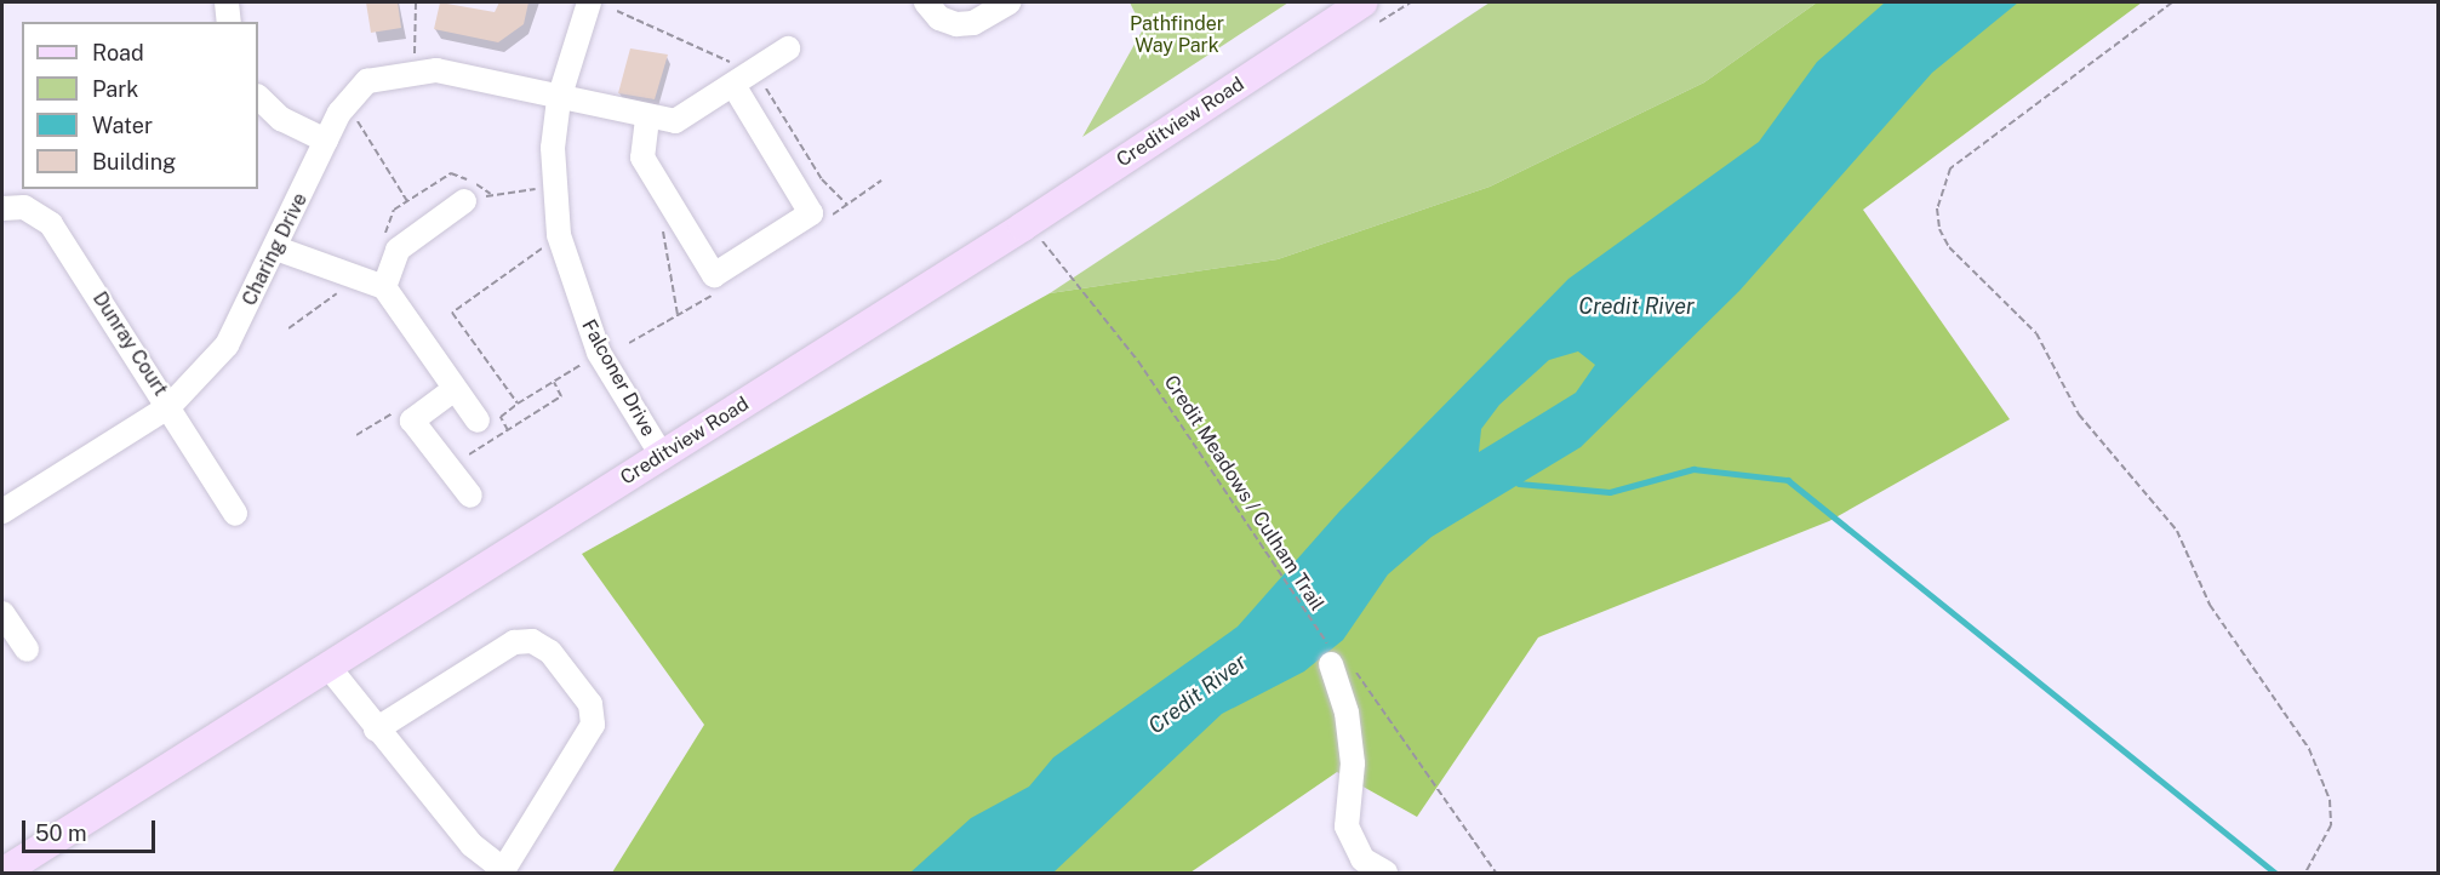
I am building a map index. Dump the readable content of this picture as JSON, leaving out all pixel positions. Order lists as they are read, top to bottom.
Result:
{
  "streets": {
    "main road": ["Creditview Road"],
    "street": ["Charing Drive", "Dunray Court", "Falconer Drive"],
    "path": ["Credit Meadows / Culham Trail"]
  },
  "crossings": [
    ["Creditview Road", "Falconer Drive"],
    ["Charing Drive", "Dunray Court"],
    ["Charing Drive", "Falconer Drive"]
  ],
  "water": ["Credit River"],
  "parks": ["Pathfinder Way Park"],
  "legend": [
    "Road",
    "Park",
    "Water",
    "Building"
  ],
  "scale_bar": "50 m"
}
